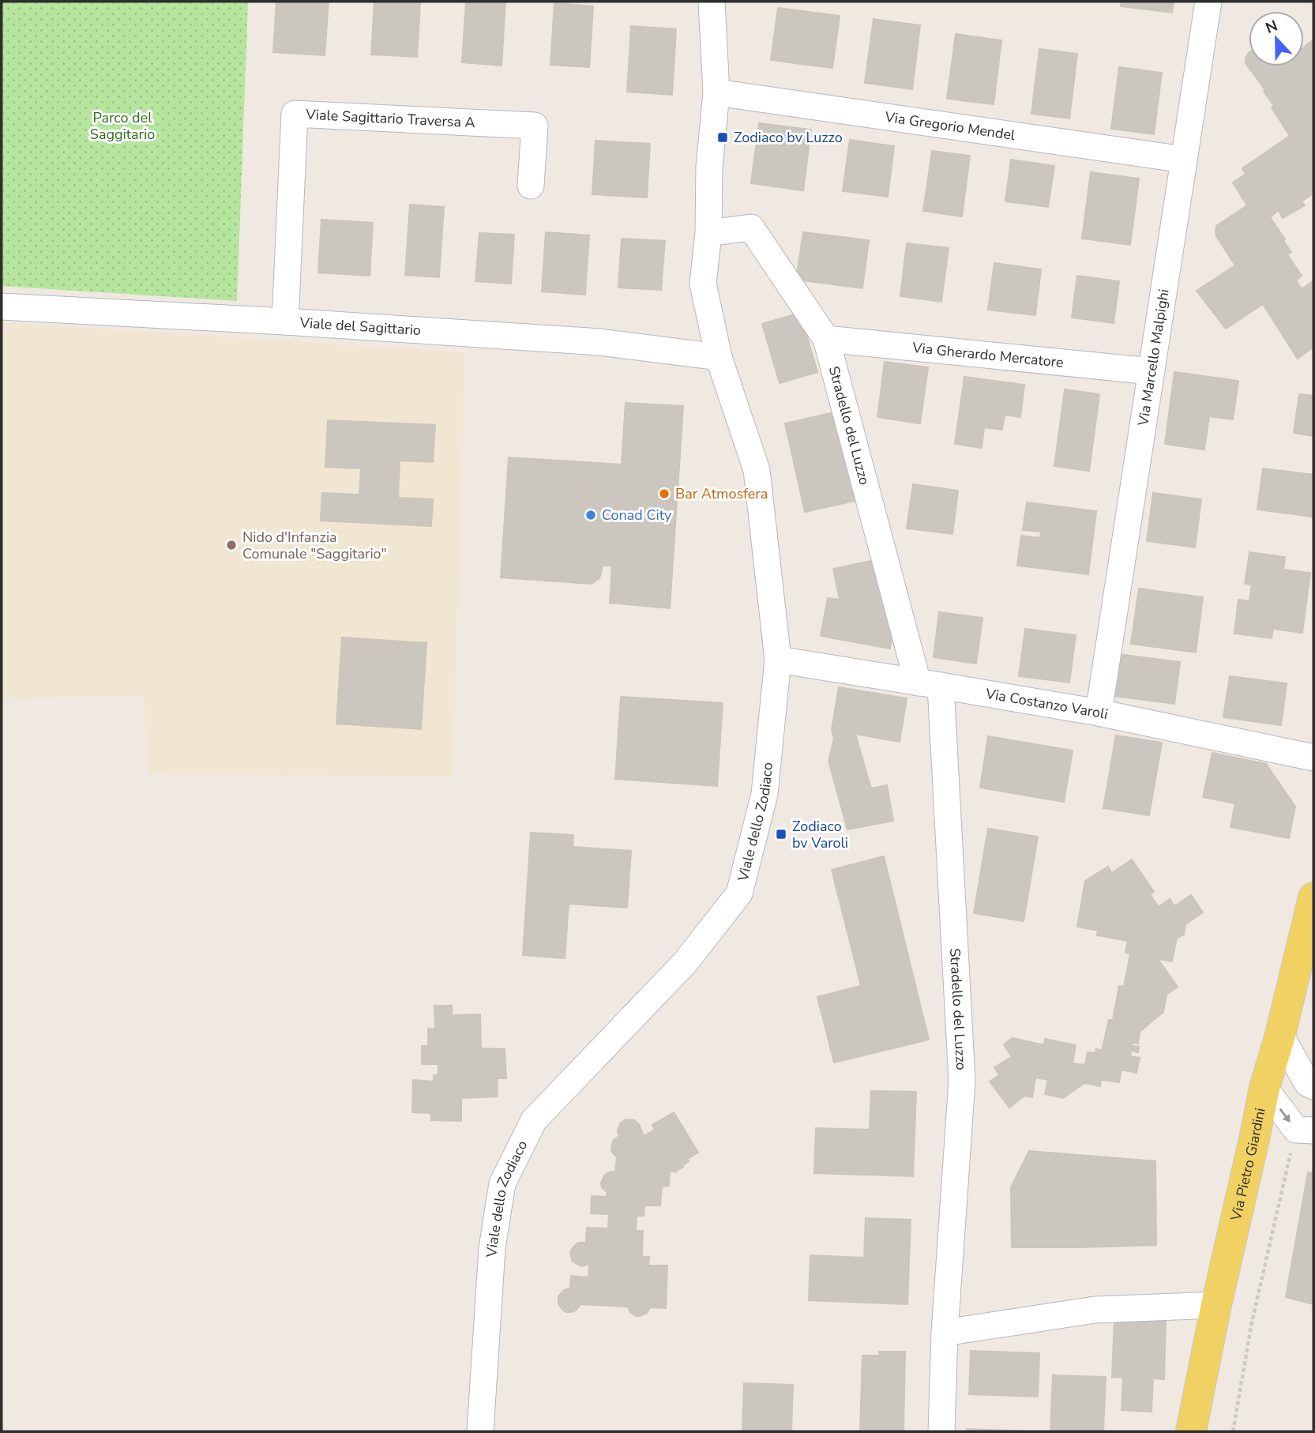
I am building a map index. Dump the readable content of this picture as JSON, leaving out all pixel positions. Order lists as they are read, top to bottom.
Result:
{
  "streets": {
    "main road": ["Via Pietro Giardini"],
    "street": [
      "Viale Sagittario Traversa A",
      "Via Gregorio Mendel",
      "Viale del Sagittario",
      "Via Gherardo Mercatore",
      "Via Marcello Malpighi",
      "Stradello del Luzzo",
      "Via Costanzo Varoli",
      "Viale dello Zodiaco"
    ]
  },
  "crossings": [
    ["Viale Sagittario Traversa A", "Viale del Sagittario"],
    ["Via Gregorio Mendel", "Via Marcello Malpighi"],
    ["Via Gregorio Mendel", "Viale dello Zodiaco"],
    ["Viale del Sagittario", "Viale dello Zodiaco"],
    ["Via Gherardo Mercatore", "Via Marcello Malpighi"],
    ["Via Gherardo Mercatore", "Stradello del Luzzo"],
    ["Via Marcello Malpighi", "Via Costanzo Varoli"],
    ["Stradello del Luzzo", "Via Costanzo Varoli"],
    ["Stradello del Luzzo", "Viale dello Zodiaco"],
    ["Via Costanzo Varoli", "Viale dello Zodiaco"]
  ],
  "parks": ["Parco del Saggitario"],
  "places": {
    "transit": ["Zodiaco bv Luzzo", "Zodiaco bv Varoli"],
    "other": ["Bar Atmosfera", "Conad City", "Nido d'Infanzia Comunale \"Saggitario\""]
  },
  "north": "top"
}
